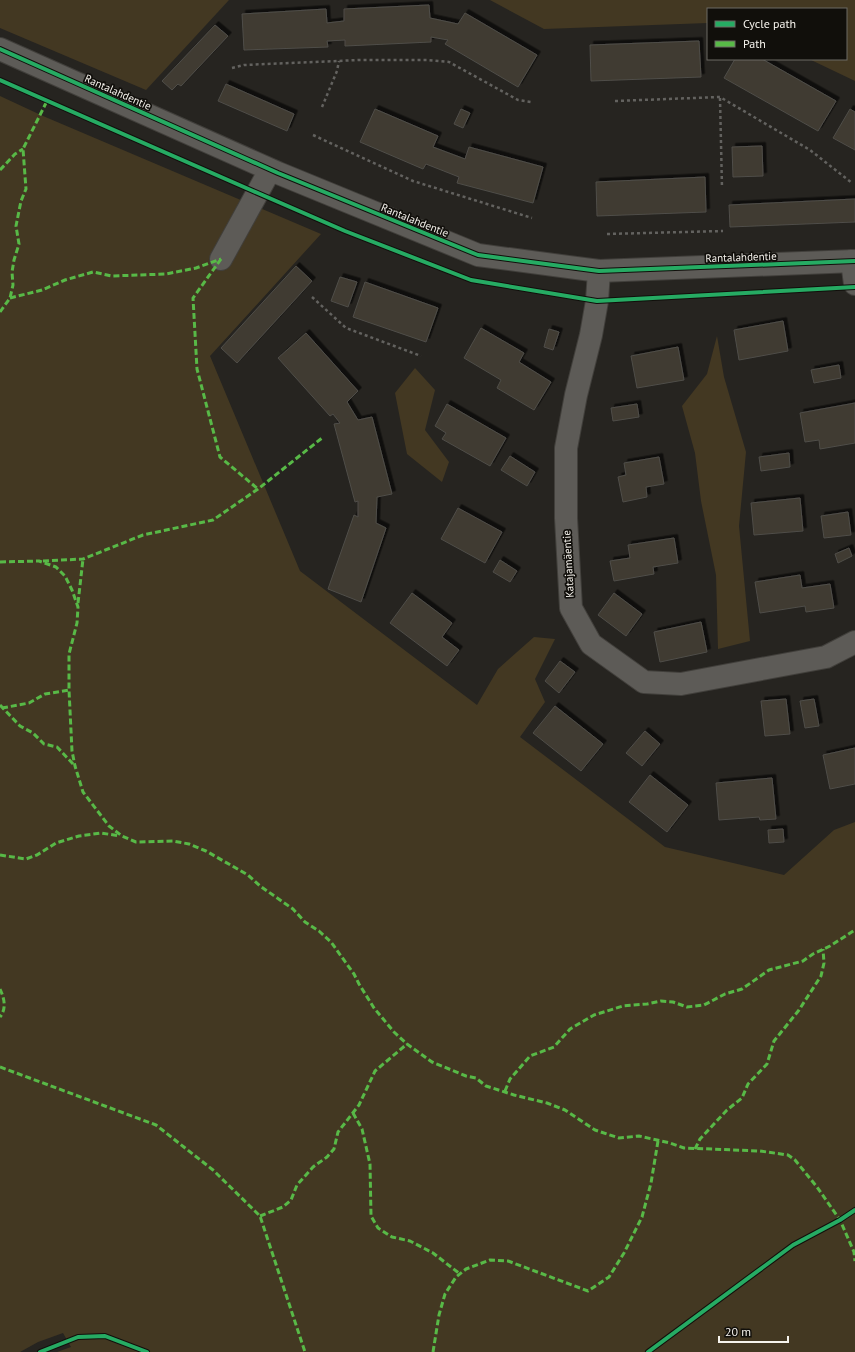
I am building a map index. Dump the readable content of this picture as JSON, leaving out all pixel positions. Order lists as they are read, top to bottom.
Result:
{
  "streets": {
    "street": ["Rantalahdentie", "Katajamäentie"]
  },
  "crossings": [
    ["Rantalahdentie", "Katajamäentie"]
  ],
  "legend": ["Cycle path", "Path"],
  "scale_bar": "20 m"
}
